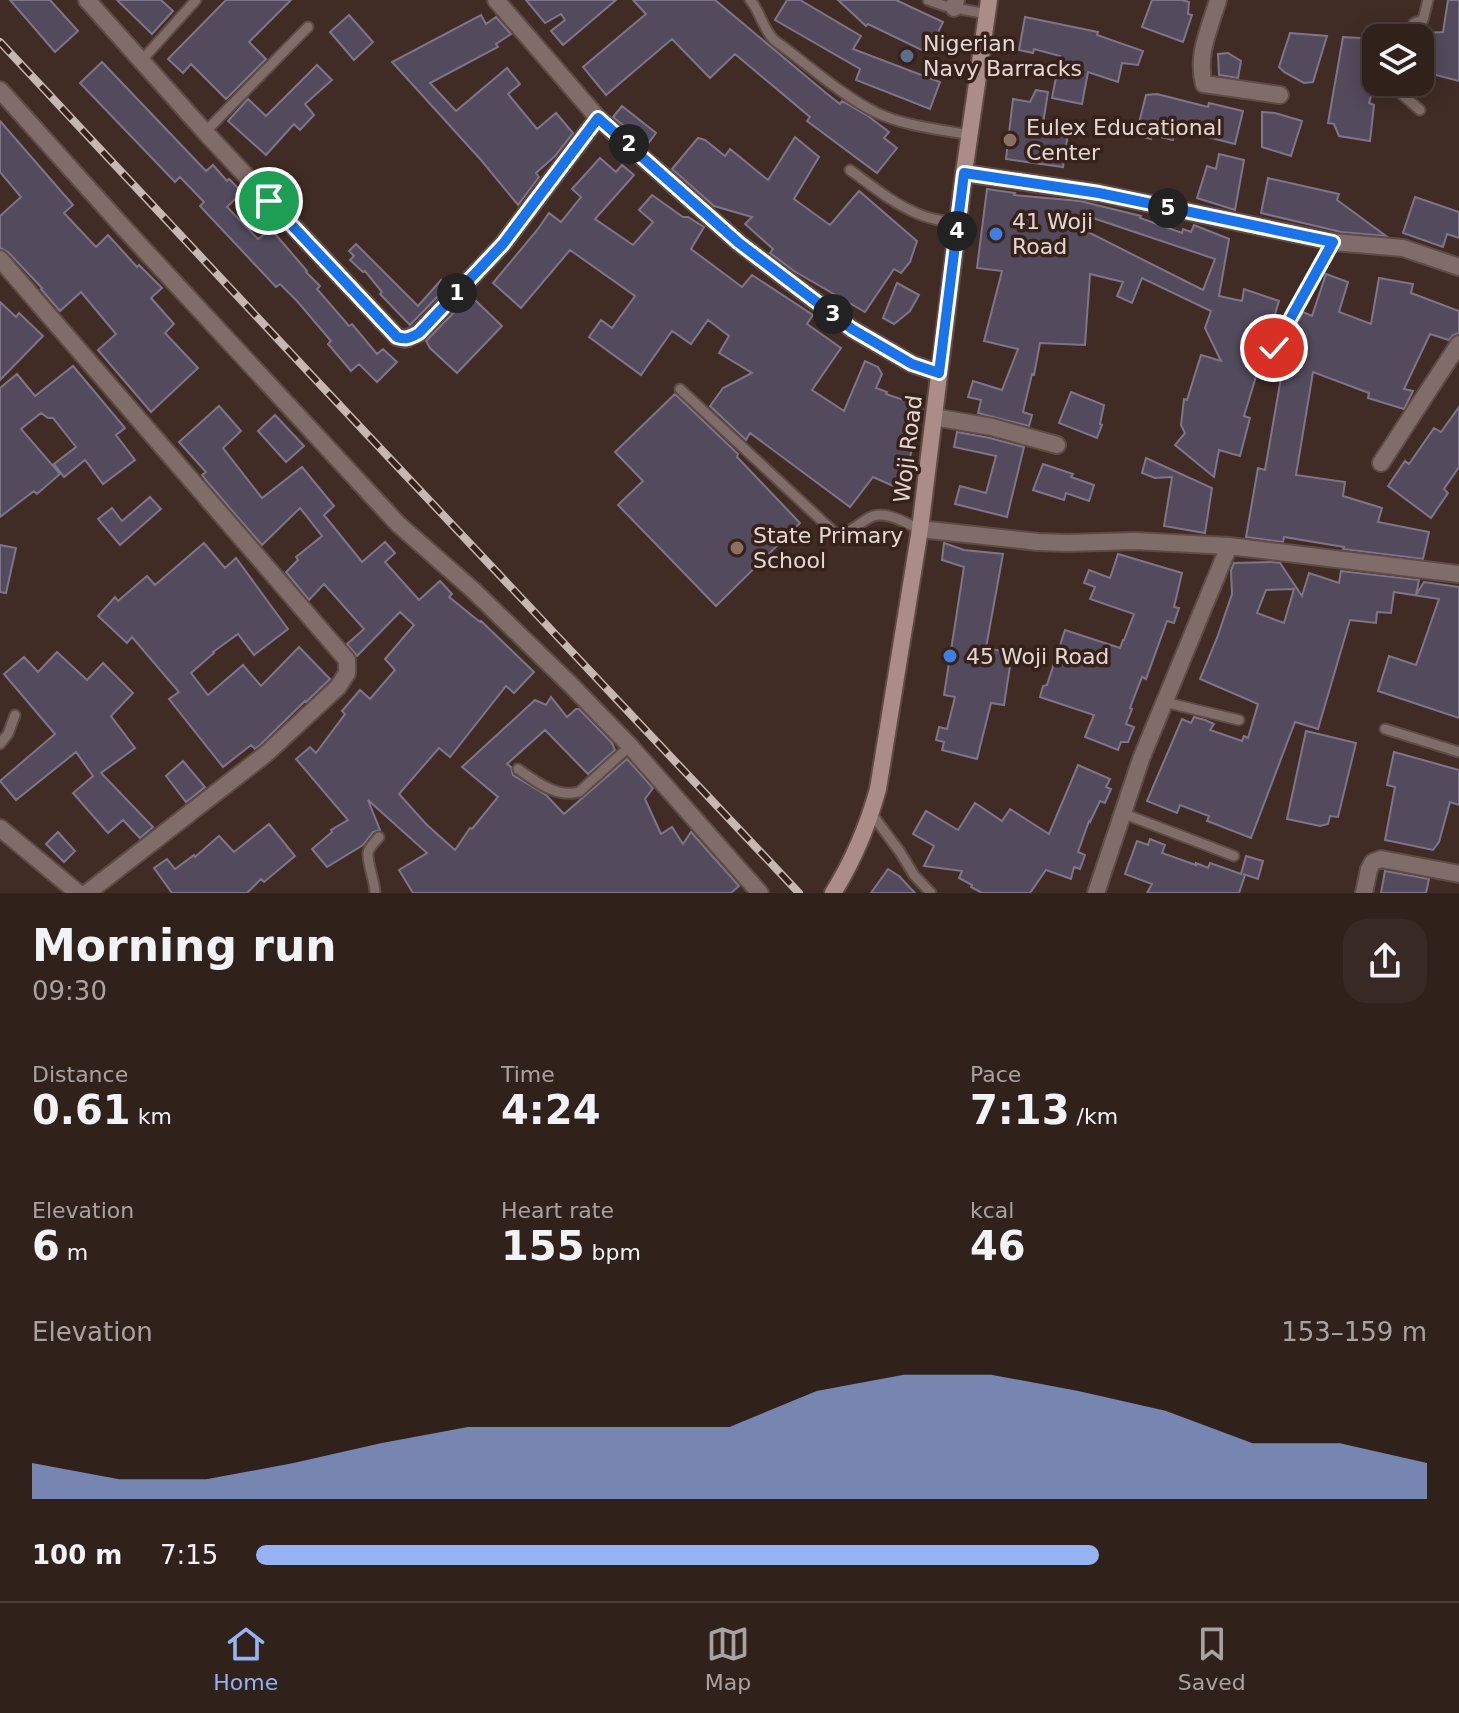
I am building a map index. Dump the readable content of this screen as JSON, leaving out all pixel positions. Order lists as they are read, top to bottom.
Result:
{
  "streets": {
    "main road": ["Woji Road"]
  },
  "places": [
    "Nigerian Navy Barracks",
    "Eulex Educational Center",
    "41 Woji Road",
    "State Primary School",
    "45 Woji Road"
  ],
  "page": {
    "pins": [
      "2",
      "5",
      "4",
      "1",
      "3"
    ],
    "heading": ["Morning run", "09:30"],
    "stats": [
      ["Distance", "0.61 km"],
      ["Time", "4:24"],
      ["Pace", "7:13 /km"],
      ["Elevation", "6 m"],
      ["Heart rate", "155 bpm"],
      ["kcal", "46"]
    ],
    "chart": ["Elevation", "153–159 m"],
    "list": [
      {
        "name": "100 m",
        "note": "7:15"
      }
    ],
    "tabs": ["Home", "Map", "Saved"]
  }
}
